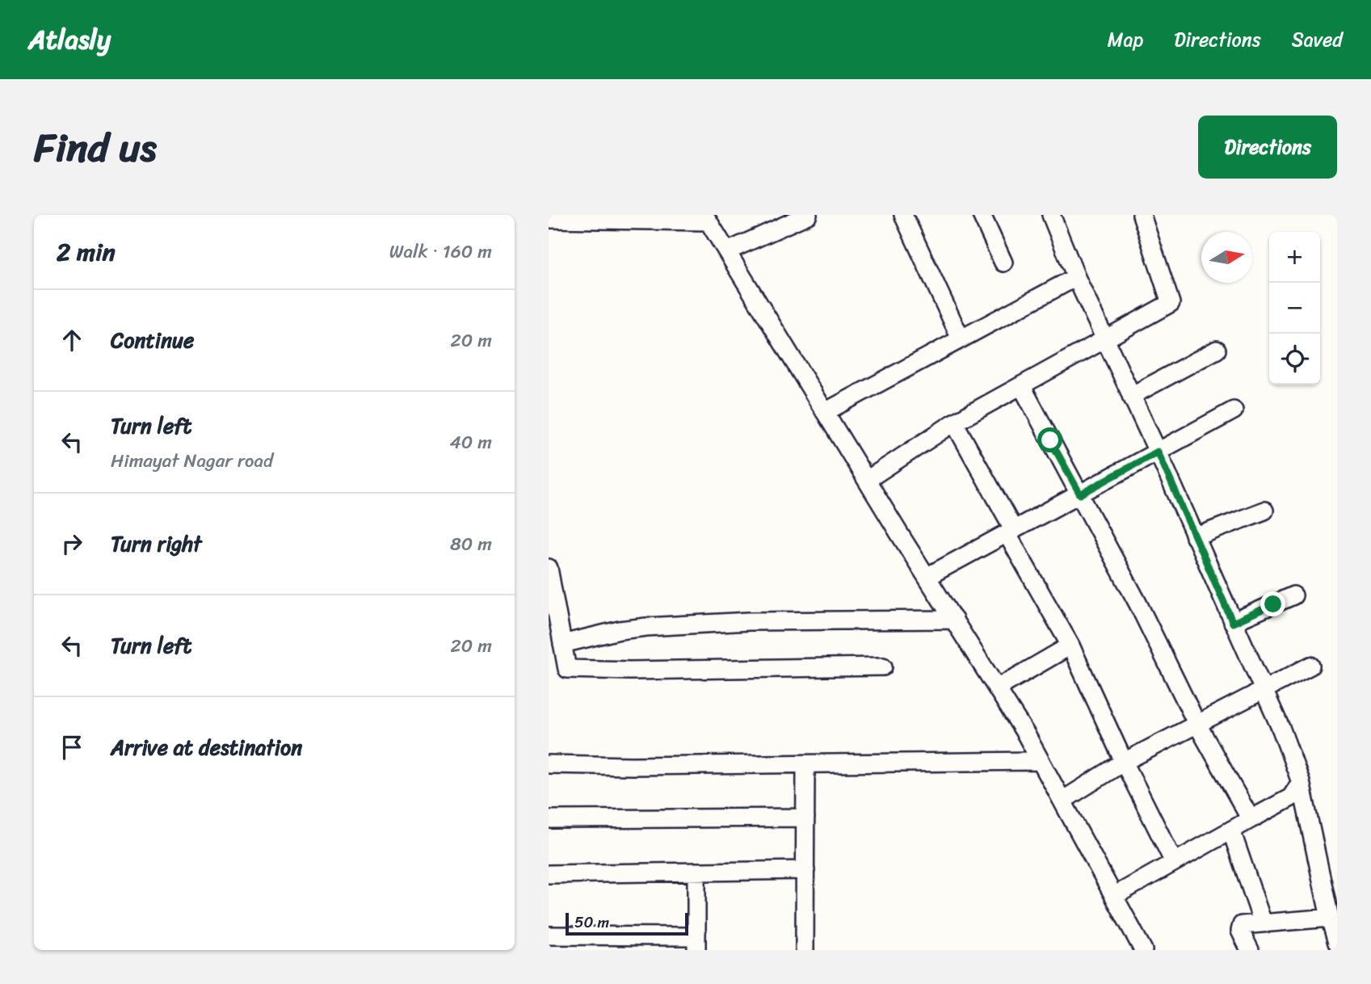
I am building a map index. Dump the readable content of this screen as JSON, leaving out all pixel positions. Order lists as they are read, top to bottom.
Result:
{
  "scale_bar": "50 m",
  "north": "right",
  "page": {
    "header": "Atlasly",
    "nav": ["Map", "Directions", "Saved"],
    "title": "Find us",
    "buttons": "Directions",
    "heading": ["2 min", "Walk · 160 m"],
    "map_buttons": ["+", "−"],
    "list": [
      ["Continue", "20 m"],
      ["Turn left", "Himayat Nagar road", "40 m"],
      ["Turn right", "80 m"],
      ["Turn left", "20 m"],
      "Arrive at destination"
    ],
    "scale": "50 m"
  }
}
